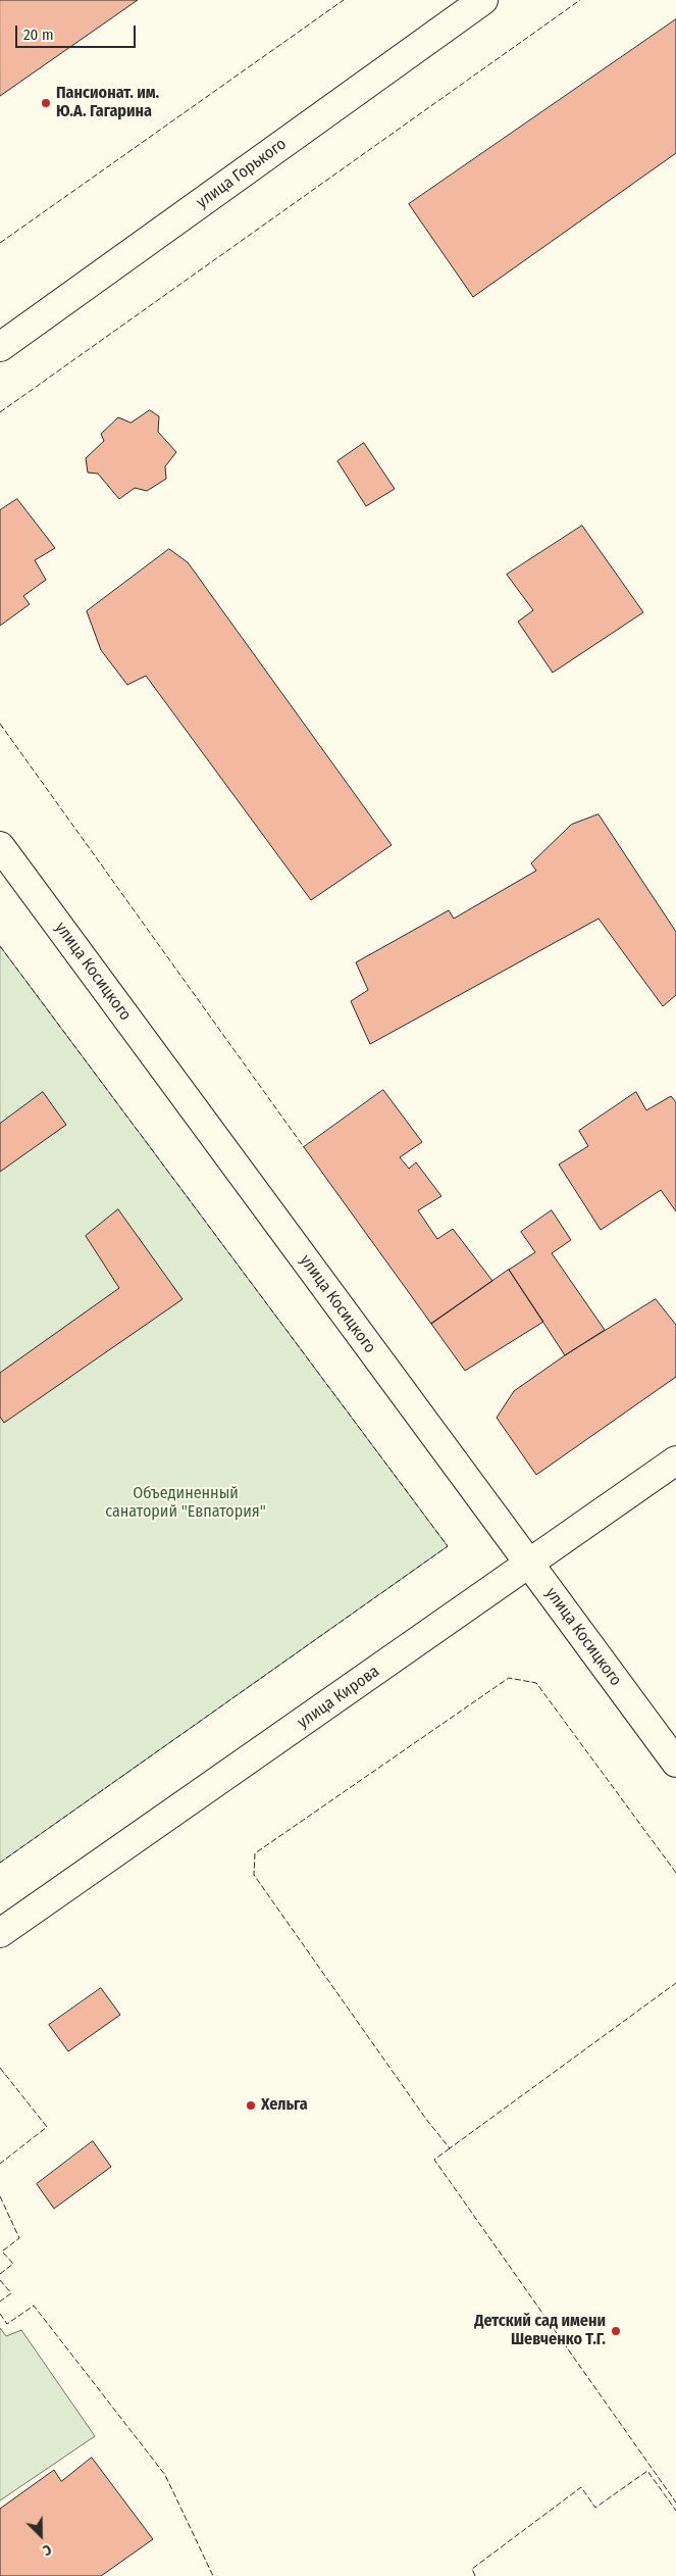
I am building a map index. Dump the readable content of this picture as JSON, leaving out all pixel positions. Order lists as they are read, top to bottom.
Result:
{
  "streets": {
    "street": ["улица Горького", "улица Косицкого", "улица Кирова"]
  },
  "crossings": [
    ["улица Косицкого", "улица Кирова"]
  ],
  "parks": ["Объединенный санаторий \"Евпатория\""],
  "places": ["Пансионат. им. Ю.А. Гагарина", "Хельга", "Детский сад имени Шевченко Т.Г."],
  "scale_bar": "20 m",
  "north": "bottom right"
}
